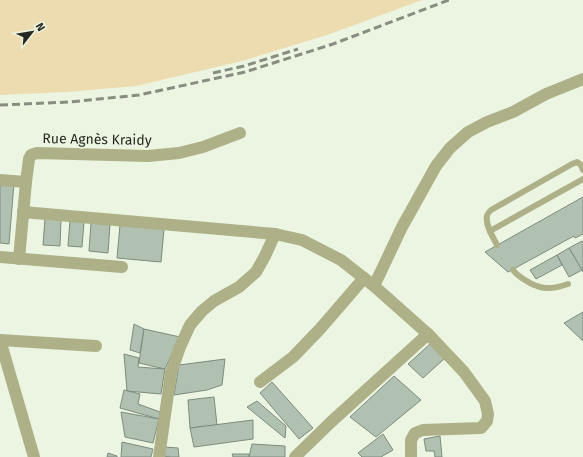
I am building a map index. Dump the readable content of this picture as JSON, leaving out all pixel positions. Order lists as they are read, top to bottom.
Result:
{
  "streets": {
    "street": ["Rue Agnès Kraidy"]
  },
  "north": "top right"
}
